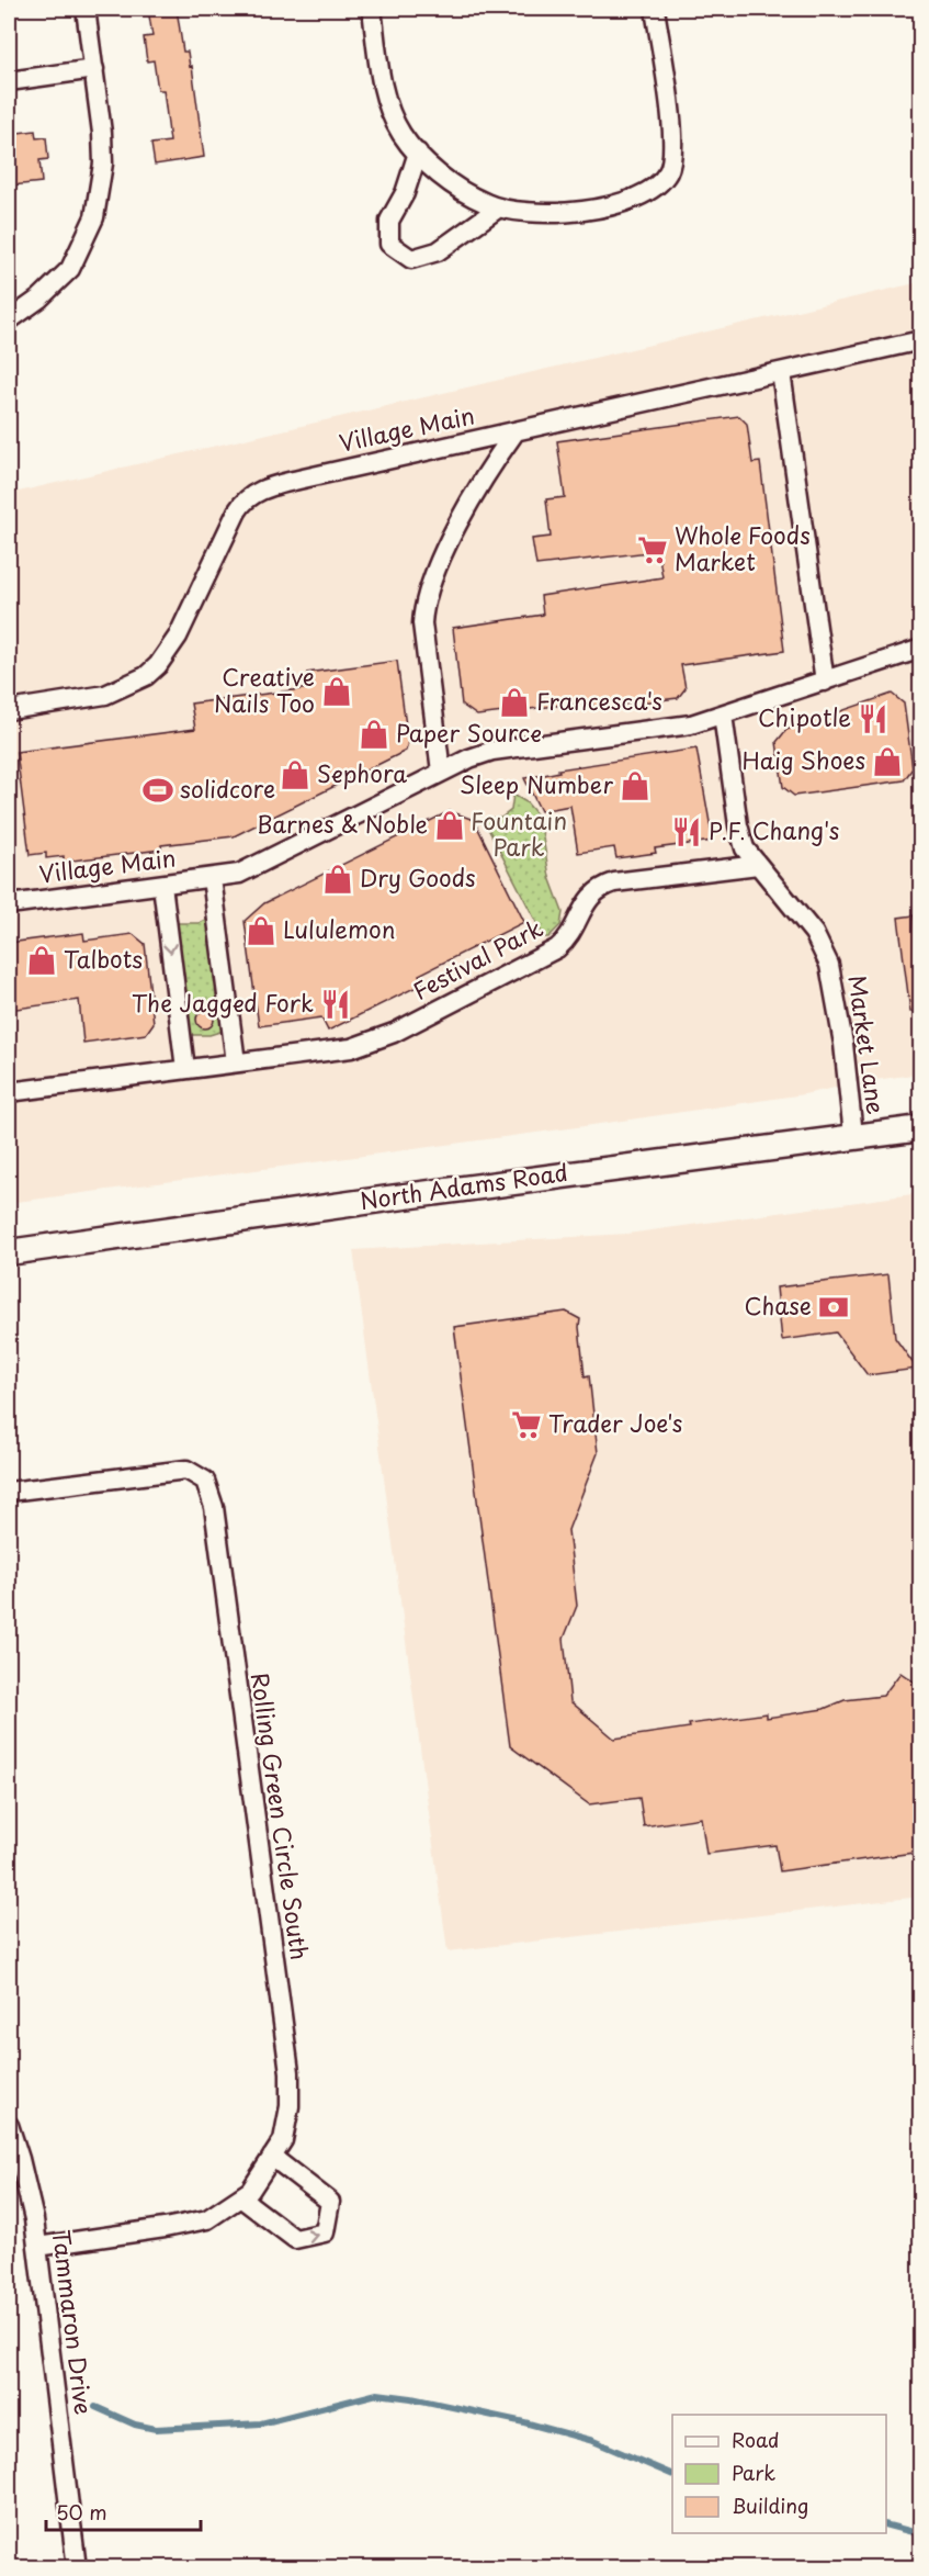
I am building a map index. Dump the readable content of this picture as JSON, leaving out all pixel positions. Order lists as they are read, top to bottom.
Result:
{
  "streets": {
    "street": [
      "Village Main",
      "Festival Park",
      "Market Lane",
      "North Adams Road",
      "Rolling Green Circle South",
      "Tammaron Drive"
    ]
  },
  "crossings": [
    ["Village Main", "Market Lane"],
    ["Festival Park", "Market Lane"],
    ["Market Lane", "North Adams Road"],
    ["Rolling Green Circle South", "Tammaron Drive"]
  ],
  "parks": ["Fountain Park"],
  "places": {
    "supermarket": ["Whole Foods Market", "Trader Joe's"],
    "shop": [
      "Creative Nails Too",
      "Francesca's",
      "Paper Source",
      "Haig Shoes",
      "Sephora",
      "Sleep Number",
      "Barnes & Noble",
      "Dry Goods",
      "Lululemon",
      "Talbots"
    ],
    "restaurant": ["Chipotle", "P.F. Chang's", "The Jagged Fork"],
    "sports": ["solidcore"],
    "bank": ["Chase"]
  },
  "legend": ["Road", "Park", "Building"],
  "scale_bar": "50 m"
}
